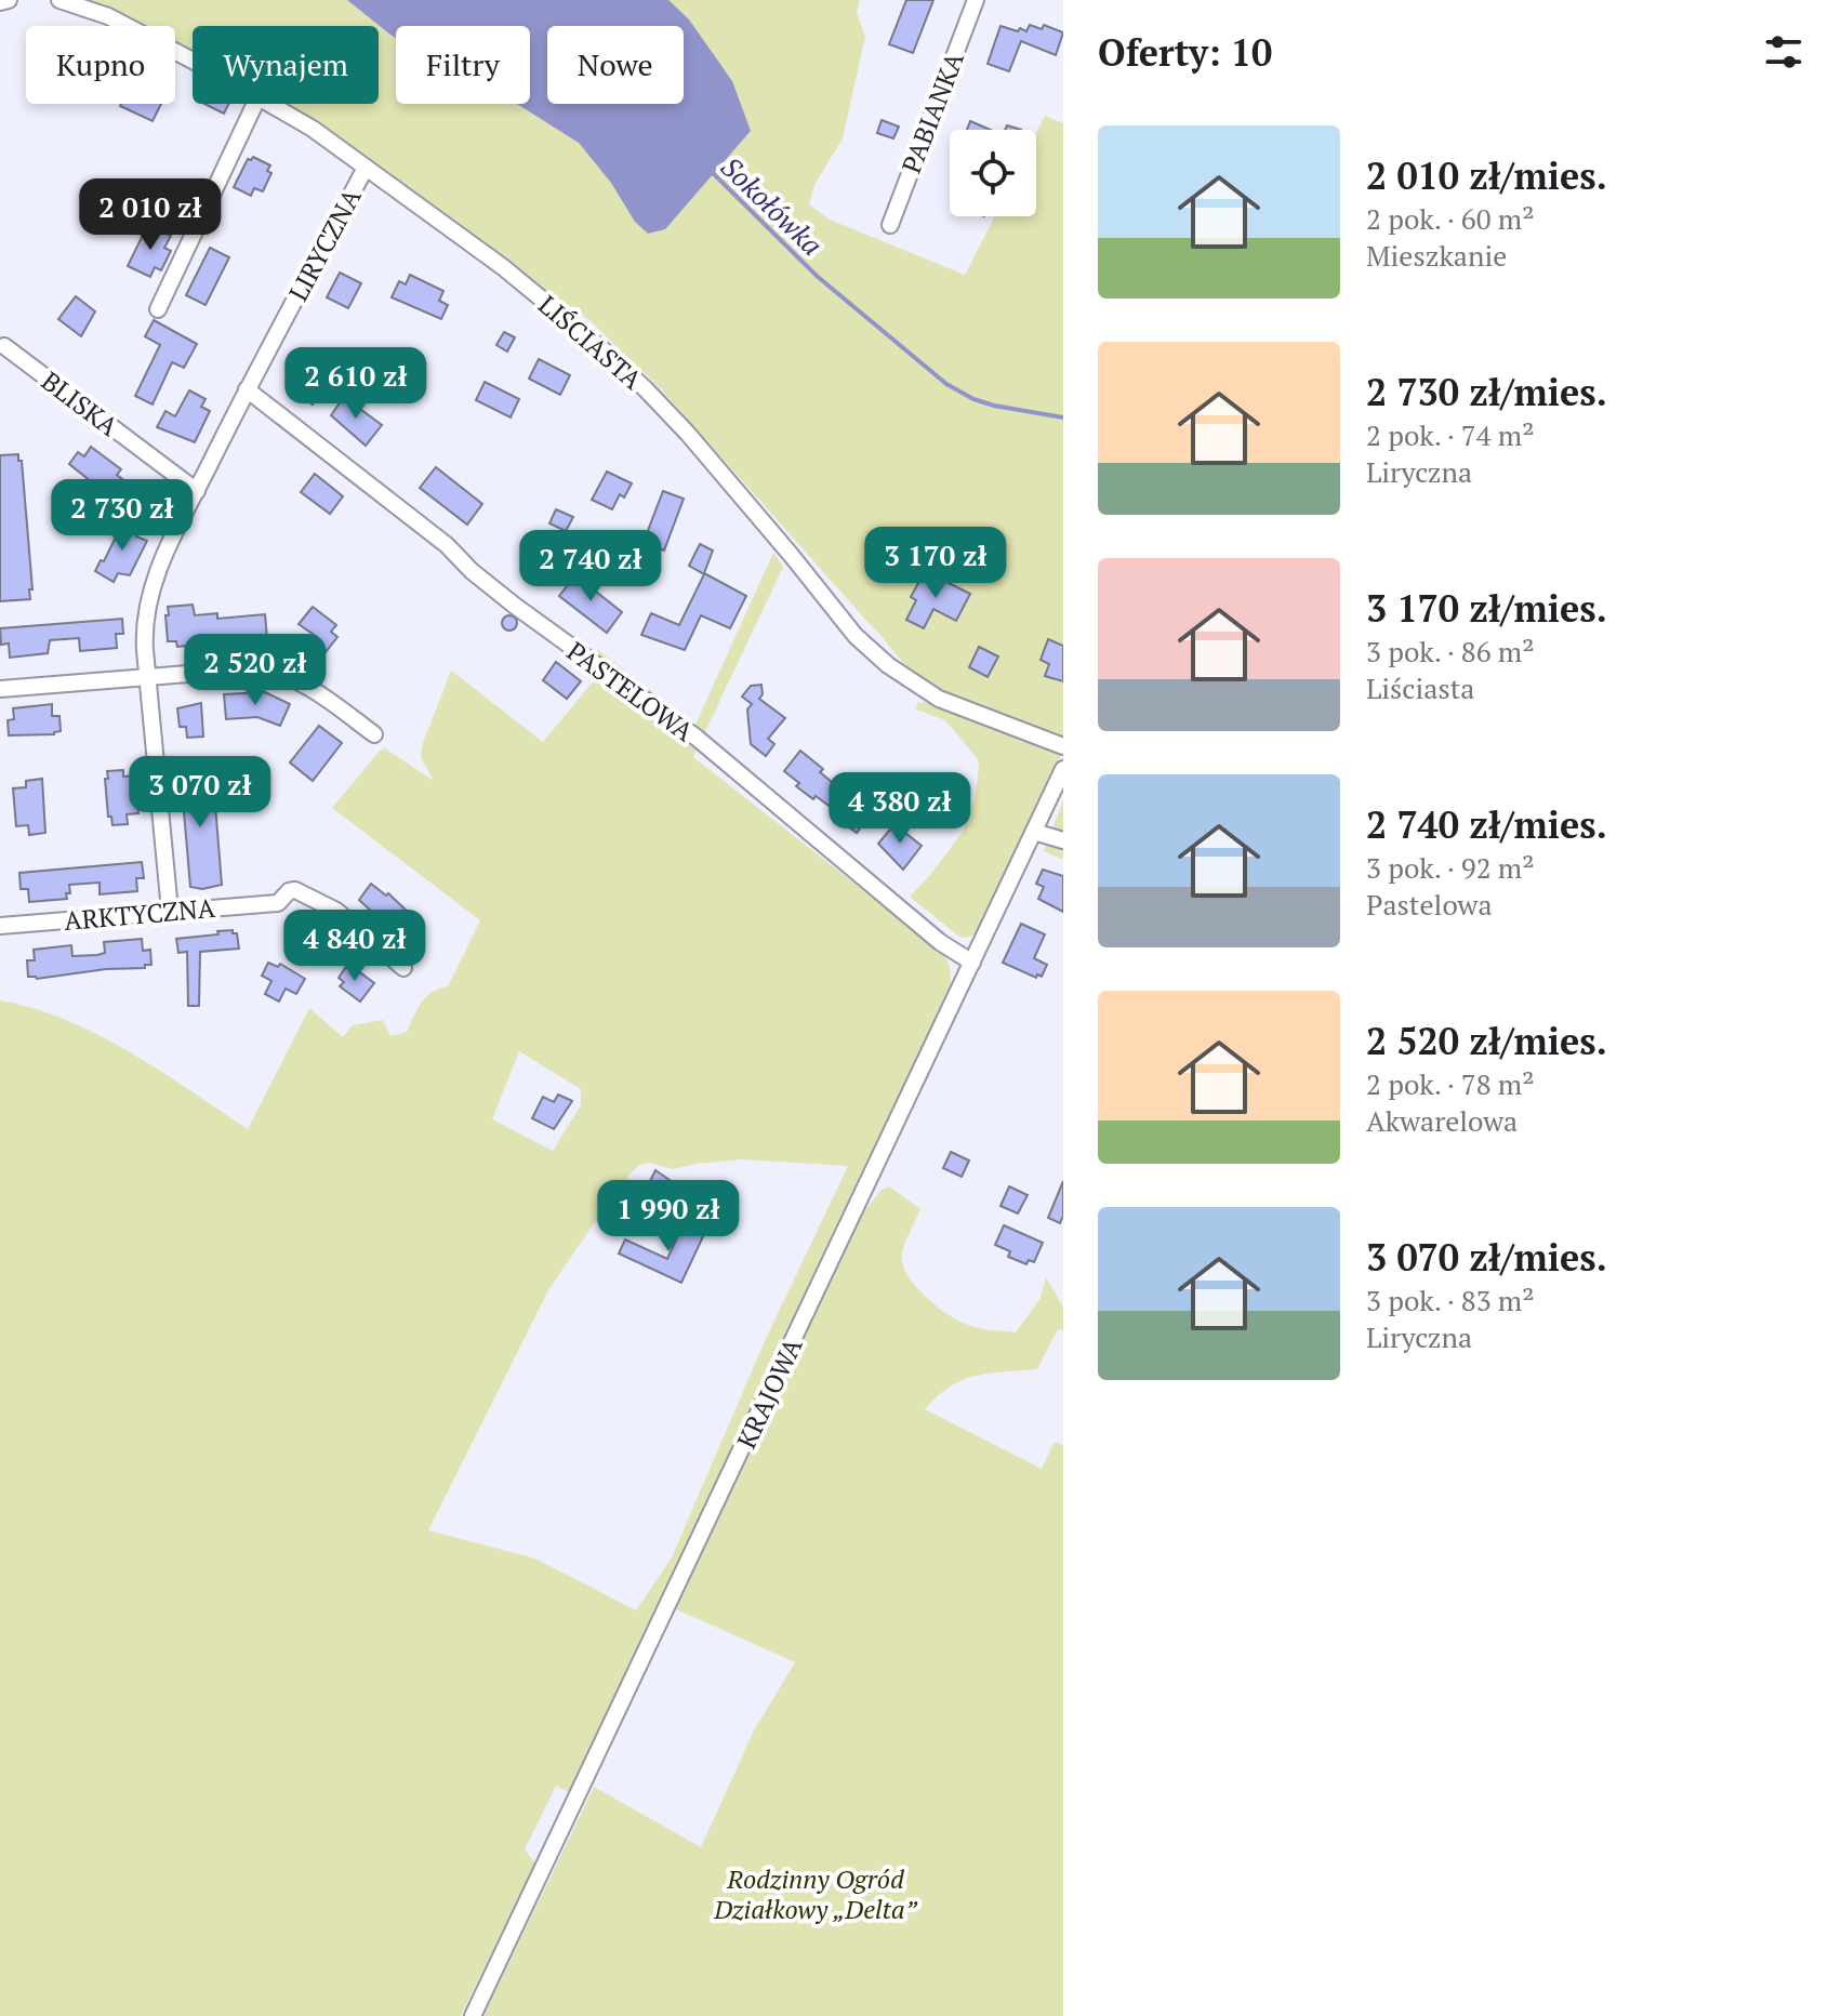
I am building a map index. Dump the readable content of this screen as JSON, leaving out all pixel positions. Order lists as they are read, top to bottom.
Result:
{
  "streets": {
    "street": [
      "PABIANKA",
      "LIRYCZNA",
      "LIŚCIASTA",
      "BLISKA",
      "PASTELOWA",
      "ARKTYCZNA",
      "KRAJOWA"
    ]
  },
  "crossings": [
    ["LIRYCZNA", "LIŚCIASTA"],
    ["LIRYCZNA", "BLISKA"],
    ["LIRYCZNA", "PASTELOWA"],
    ["LIRYCZNA", "ARKTYCZNA"],
    ["PASTELOWA", "KRAJOWA"]
  ],
  "water": ["Sokołówka"],
  "parks": ["Rodzinny Ogród Działkowy „Delta”"],
  "page": {
    "heading": "Oferty: 10",
    "chip": [
      "Kupno",
      "Wynajem",
      "Filtry",
      "Nowe"
    ],
    "list": [
      {
        "name": "2 010 zł/mies.",
        "note": "2 pok. · 60 m² · Mieszkanie"
      },
      {
        "name": "2 730 zł/mies.",
        "note": "2 pok. · 74 m² · Liryczna"
      },
      {
        "name": "3 170 zł/mies.",
        "note": "3 pok. · 86 m² · Liściasta"
      },
      {
        "name": "2 740 zł/mies.",
        "note": "3 pok. · 92 m² · Pastelowa"
      },
      {
        "name": "2 520 zł/mies.",
        "note": "2 pok. · 78 m² · Akwarelowa"
      },
      {
        "name": "3 070 zł/mies.",
        "note": "3 pok. · 83 m² · Liryczna"
      }
    ],
    "price": [
      "2 010 zł",
      "2 610 zł",
      "2 730 zł",
      "3 170 zł",
      "2 740 zł",
      "2 520 zł",
      "3 070 zł",
      "4 380 zł",
      "4 840 zł",
      "1 990 zł"
    ]
  }
}
